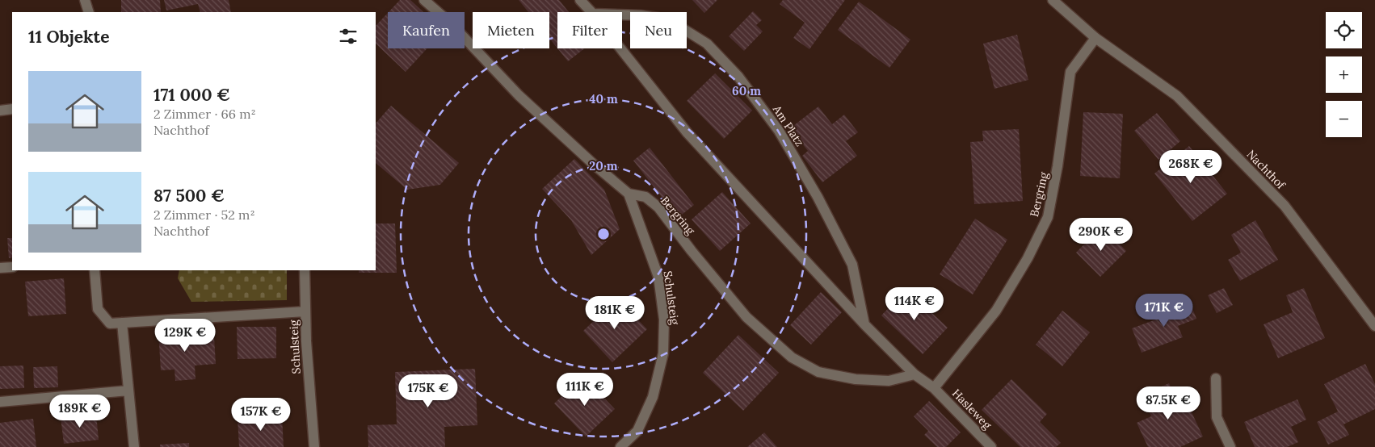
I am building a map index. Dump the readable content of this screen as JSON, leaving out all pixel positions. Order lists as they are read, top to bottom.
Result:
{
  "streets": {
    "street": [
      "Am Platz",
      "Nachthof",
      "Bergring",
      "Schulsteig",
      "Hasleweg"
    ]
  },
  "crossings": [
    ["Nachthof", "Bergring"],
    ["Bergring", "Schulsteig"],
    ["Bergring", "Hasleweg"]
  ],
  "page": {
    "map_buttons": ["+", "−"],
    "chip": [
      "Kaufen",
      "Mieten",
      "Filter",
      "Neu"
    ],
    "heading": "11 Objekte",
    "list": [
      {
        "name": "171 000 €",
        "note": "2 Zimmer · 66 m² · Nachthof"
      },
      {
        "name": "87 500 €",
        "note": "2 Zimmer · 52 m² · Nachthof"
      }
    ],
    "price": [
      "268K €",
      "290K €",
      "114K €",
      "171K €",
      "181K €",
      "129K €",
      "111K €",
      "175K €",
      "87.5K €",
      "189K €",
      "157K €"
    ]
  },
  "rings": ["60 m", "40 m", "20 m"]
}
